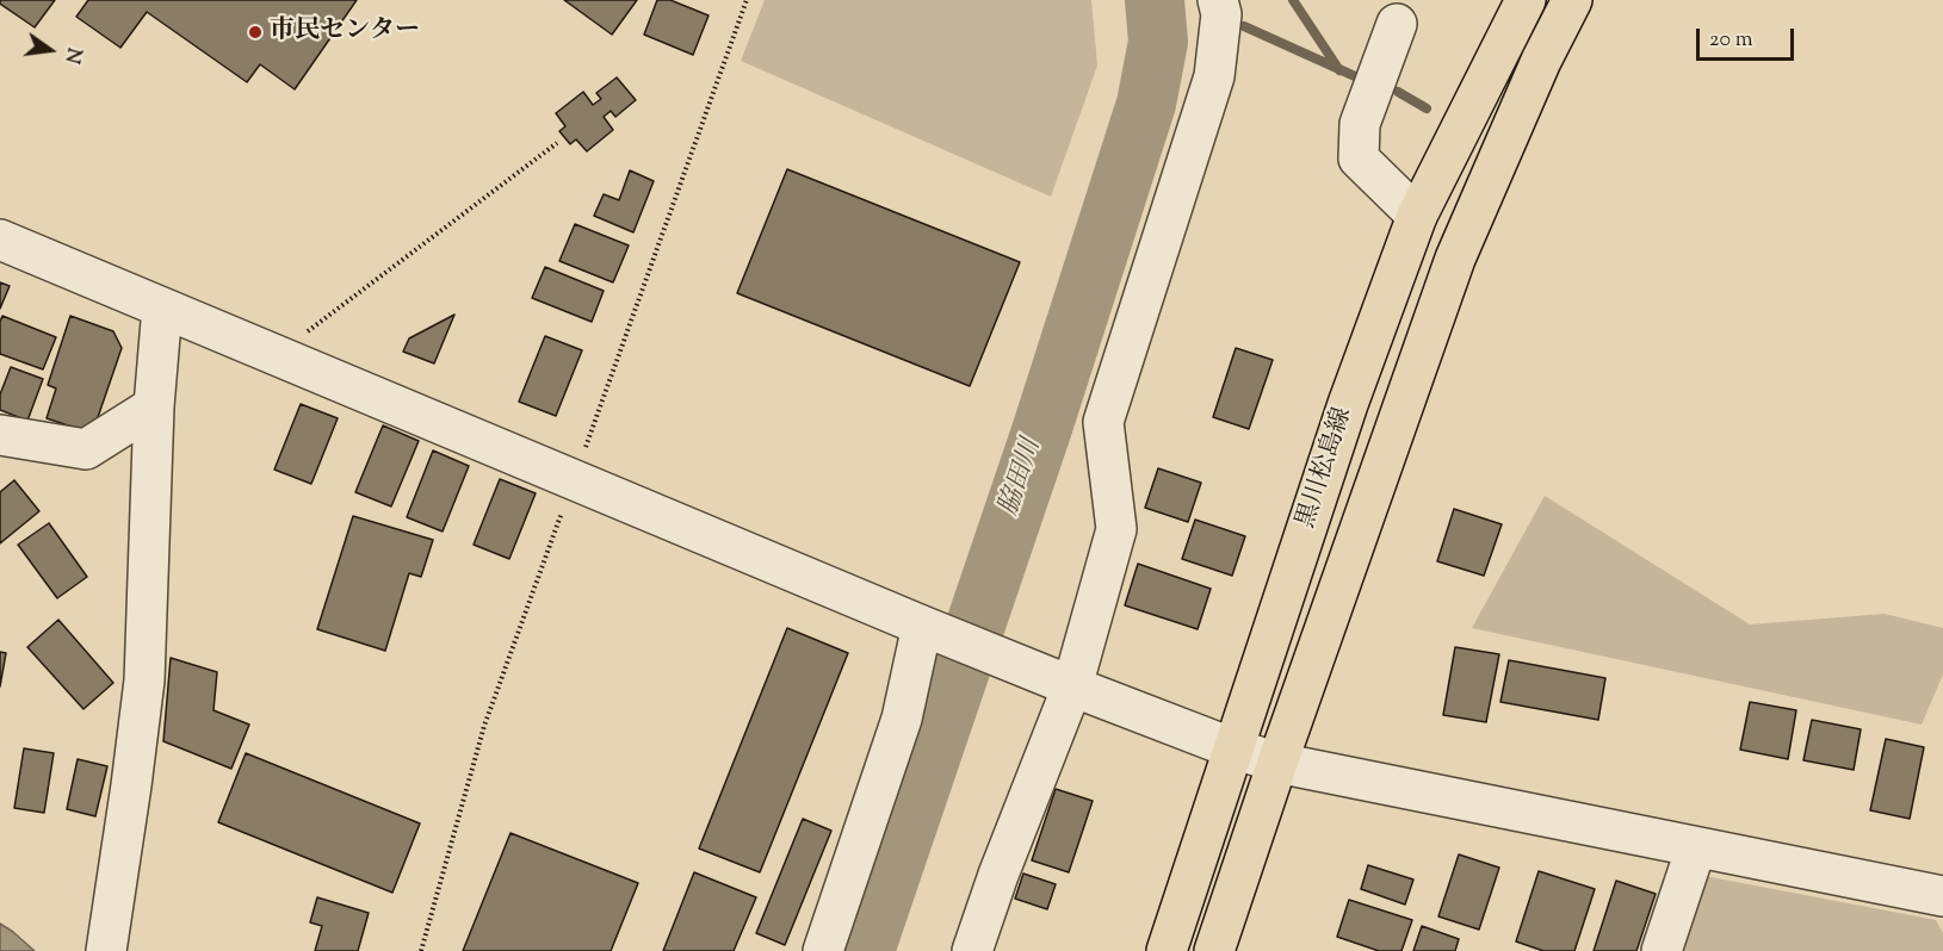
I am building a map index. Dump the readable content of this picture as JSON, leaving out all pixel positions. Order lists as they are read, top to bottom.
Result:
{
  "streets": {
    "main road": ["黒川松島線"]
  },
  "water": ["脇田川"],
  "places": ["市民センター"],
  "scale_bar": "20 m",
  "north": "right"
}
